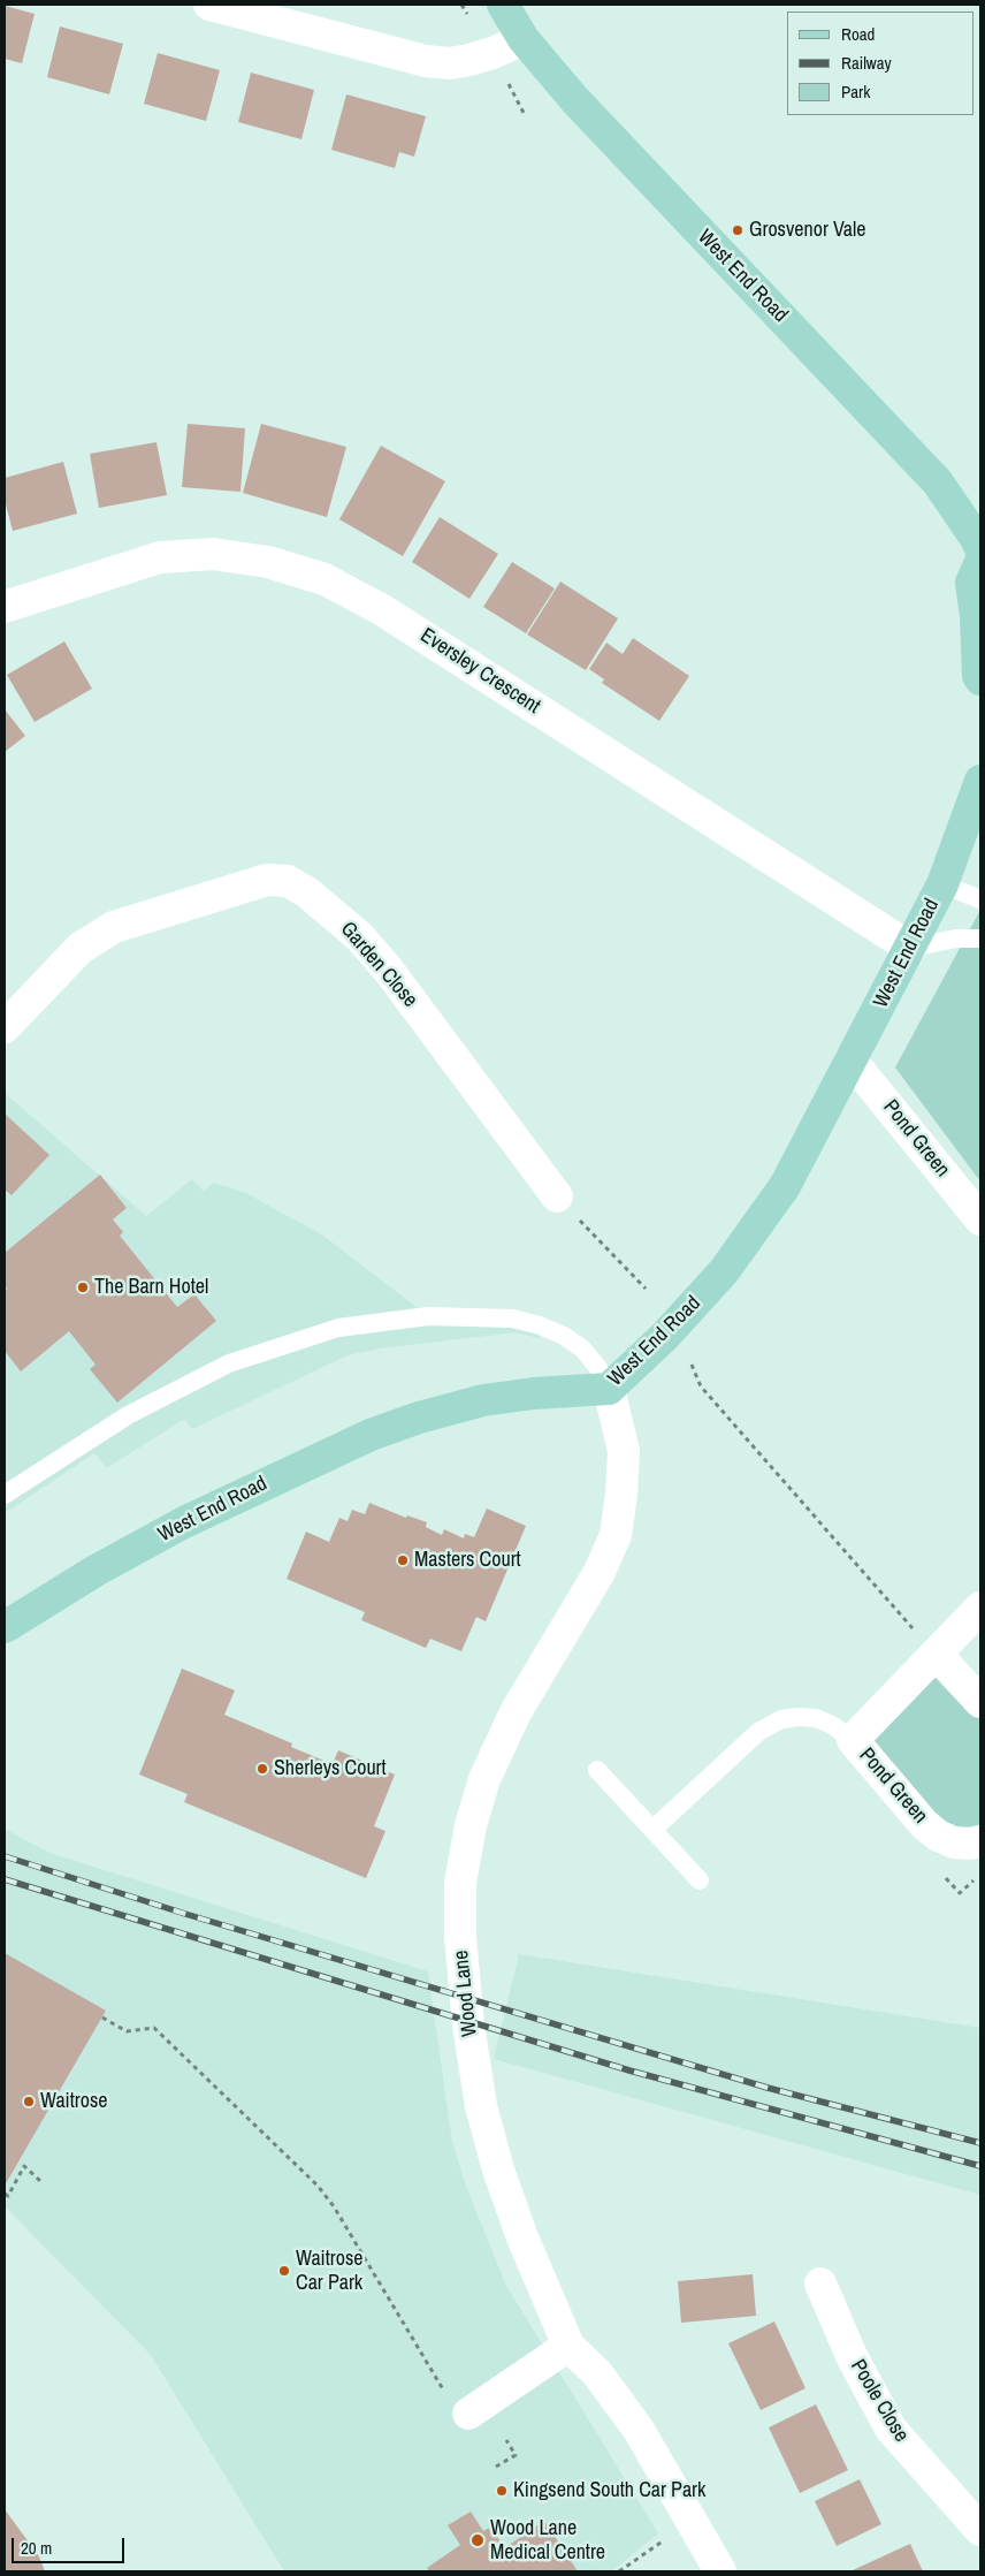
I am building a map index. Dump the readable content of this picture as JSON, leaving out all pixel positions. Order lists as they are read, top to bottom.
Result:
{
  "streets": {
    "main road": ["West End Road"],
    "street": [
      "Eversley Crescent",
      "Garden Close",
      "Pond Green",
      "Wood Lane",
      "Poole Close"
    ]
  },
  "crossings": [
    ["West End Road", "Eversley Crescent"],
    ["West End Road", "Pond Green"],
    ["West End Road", "Wood Lane"]
  ],
  "places": [
    "Grosvenor Vale",
    "The Barn Hotel",
    "Masters Court",
    "Sherleys Court",
    "Waitrose",
    "Waitrose Car Park",
    "Kingsend South Car Park",
    "Wood Lane Medical Centre"
  ],
  "legend": ["Road", "Railway", "Park"],
  "scale_bar": "20 m"
}
